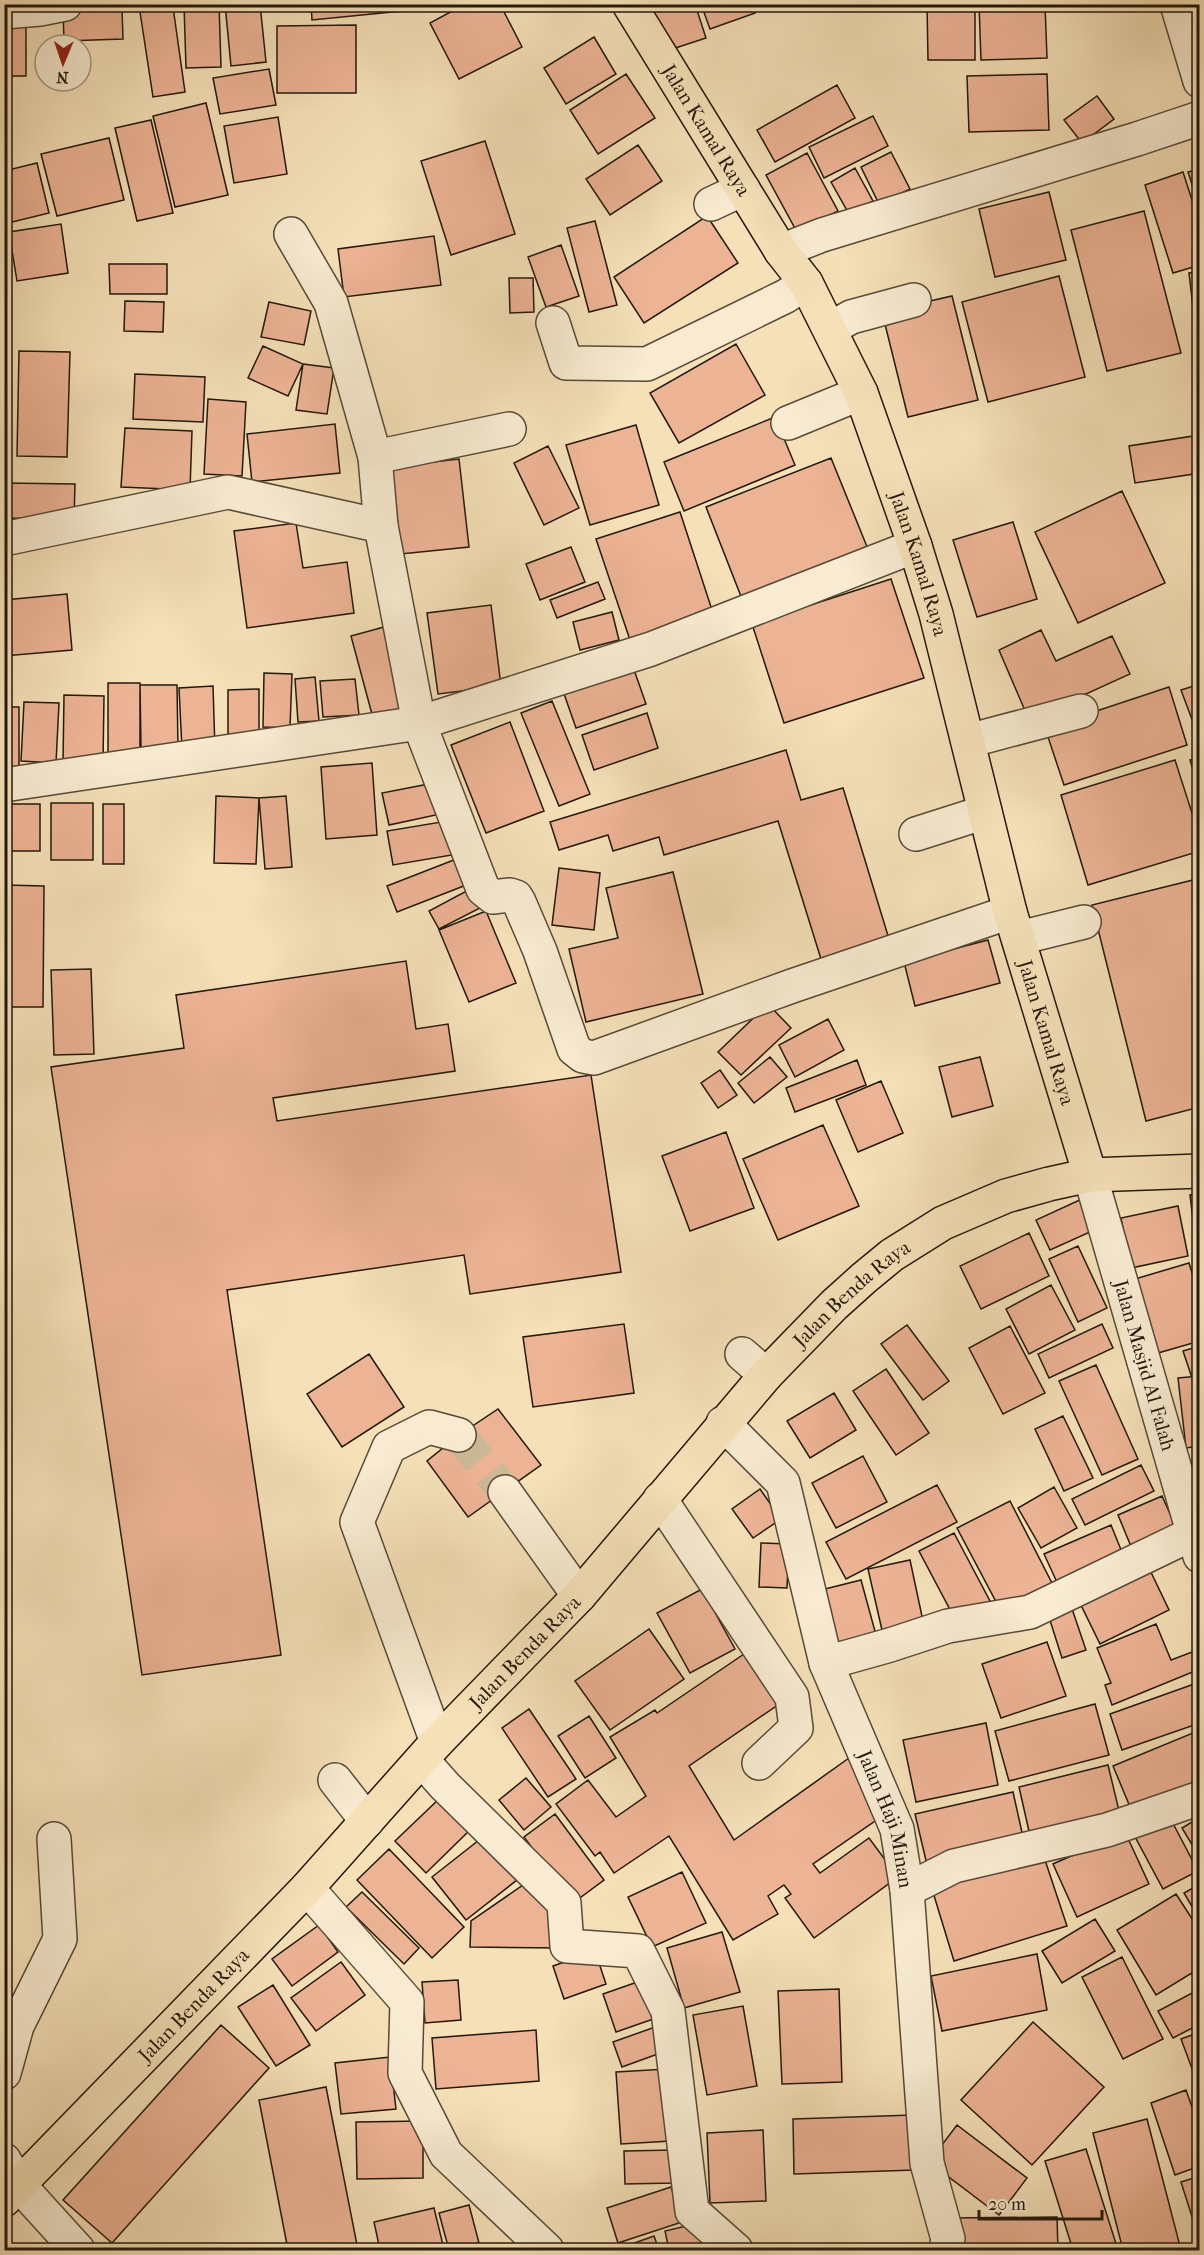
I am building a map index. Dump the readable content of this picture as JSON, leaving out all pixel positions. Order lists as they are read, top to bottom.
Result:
{
  "streets": {
    "main road": ["Jalan Kamal Raya", "Jalan Benda Raya"],
    "street": ["Jalan Masjid Al Falah", "Jalan Haji Minan"]
  },
  "crossings": [
    ["Jalan Kamal Raya", "Jalan Benda Raya"],
    ["Jalan Kamal Raya", "Jalan Masjid Al Falah"],
    ["Jalan Benda Raya", "Jalan Masjid Al Falah"],
    ["Jalan Benda Raya", "Jalan Haji Minan"]
  ],
  "scale_bar": "20 m",
  "north": "bottom"
}
